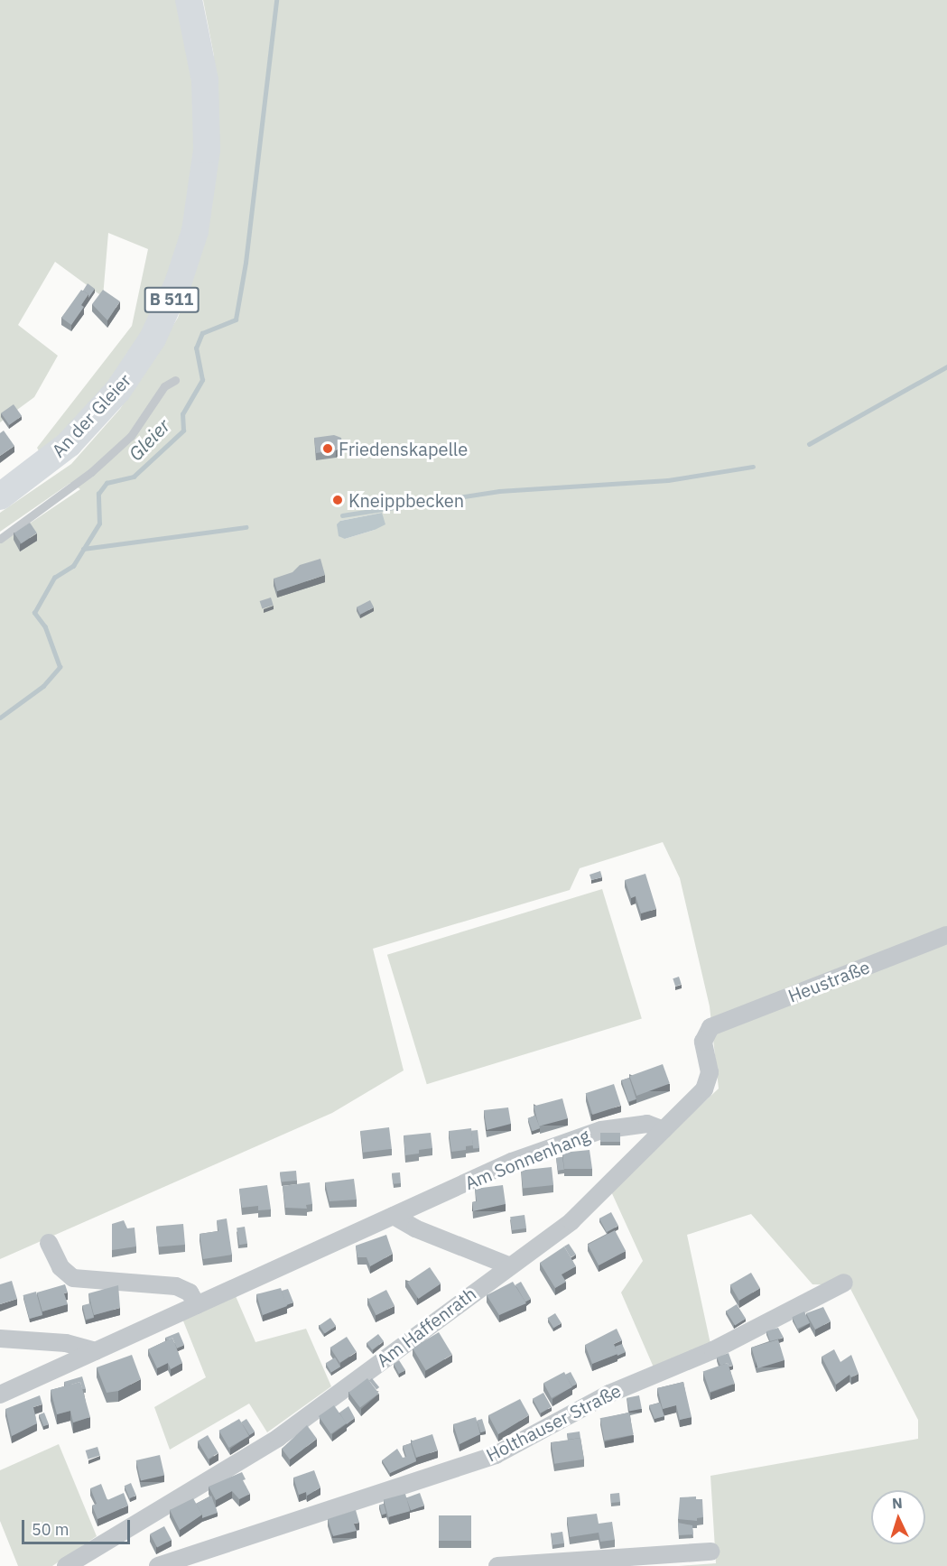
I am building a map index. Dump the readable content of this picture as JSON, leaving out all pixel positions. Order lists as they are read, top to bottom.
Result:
{
  "streets": {
    "main road": ["B 511", "An der Gleier"],
    "street": [
      "Heustraße",
      "Am Sonnenhang",
      "Am Haffenrath",
      "Holthauser Straße"
    ]
  },
  "crossings": [
    ["Heustraße", "Am Haffenrath"],
    ["Am Sonnenhang", "Am Haffenrath"]
  ],
  "water": ["Gleier"],
  "places": ["Friedenskapelle", "Kneippbecken"],
  "scale_bar": "50 m",
  "north": "top"
}
